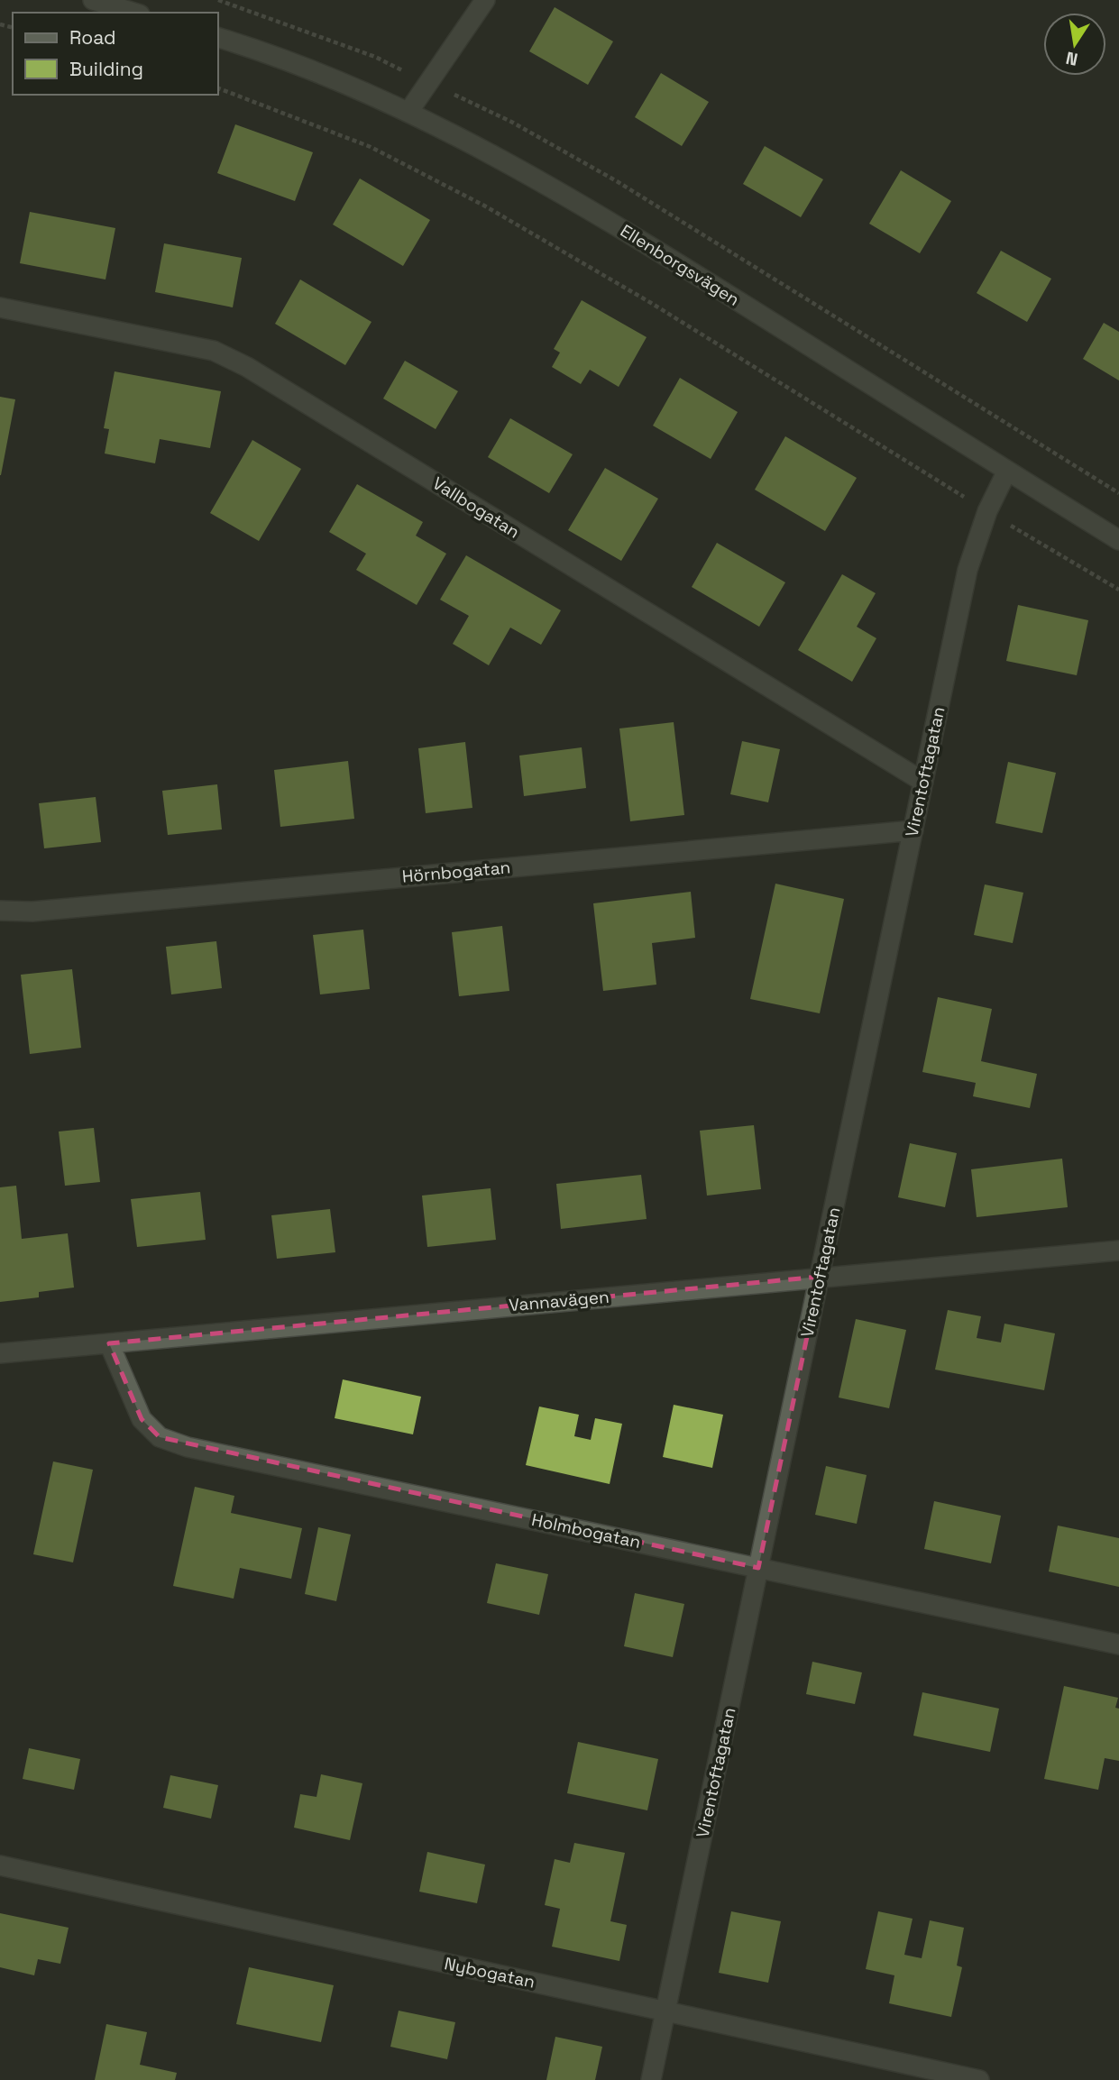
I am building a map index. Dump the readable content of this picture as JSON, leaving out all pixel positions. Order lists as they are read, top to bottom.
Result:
{
  "streets": {
    "street": [
      "Ellenborgsvägen",
      "Vallbogatan",
      "Virentoftagatan",
      "Hörnbogatan",
      "Vannavägen",
      "Holmbogatan",
      "Nybogatan"
    ]
  },
  "crossings": [
    ["Ellenborgsvägen", "Virentoftagatan"],
    ["Vallbogatan", "Virentoftagatan"],
    ["Virentoftagatan", "Hörnbogatan"],
    ["Virentoftagatan", "Vannavägen"],
    ["Virentoftagatan", "Holmbogatan"],
    ["Virentoftagatan", "Nybogatan"],
    ["Vannavägen", "Holmbogatan"]
  ],
  "legend": ["Road", "Building"],
  "north": "bottom"
}
